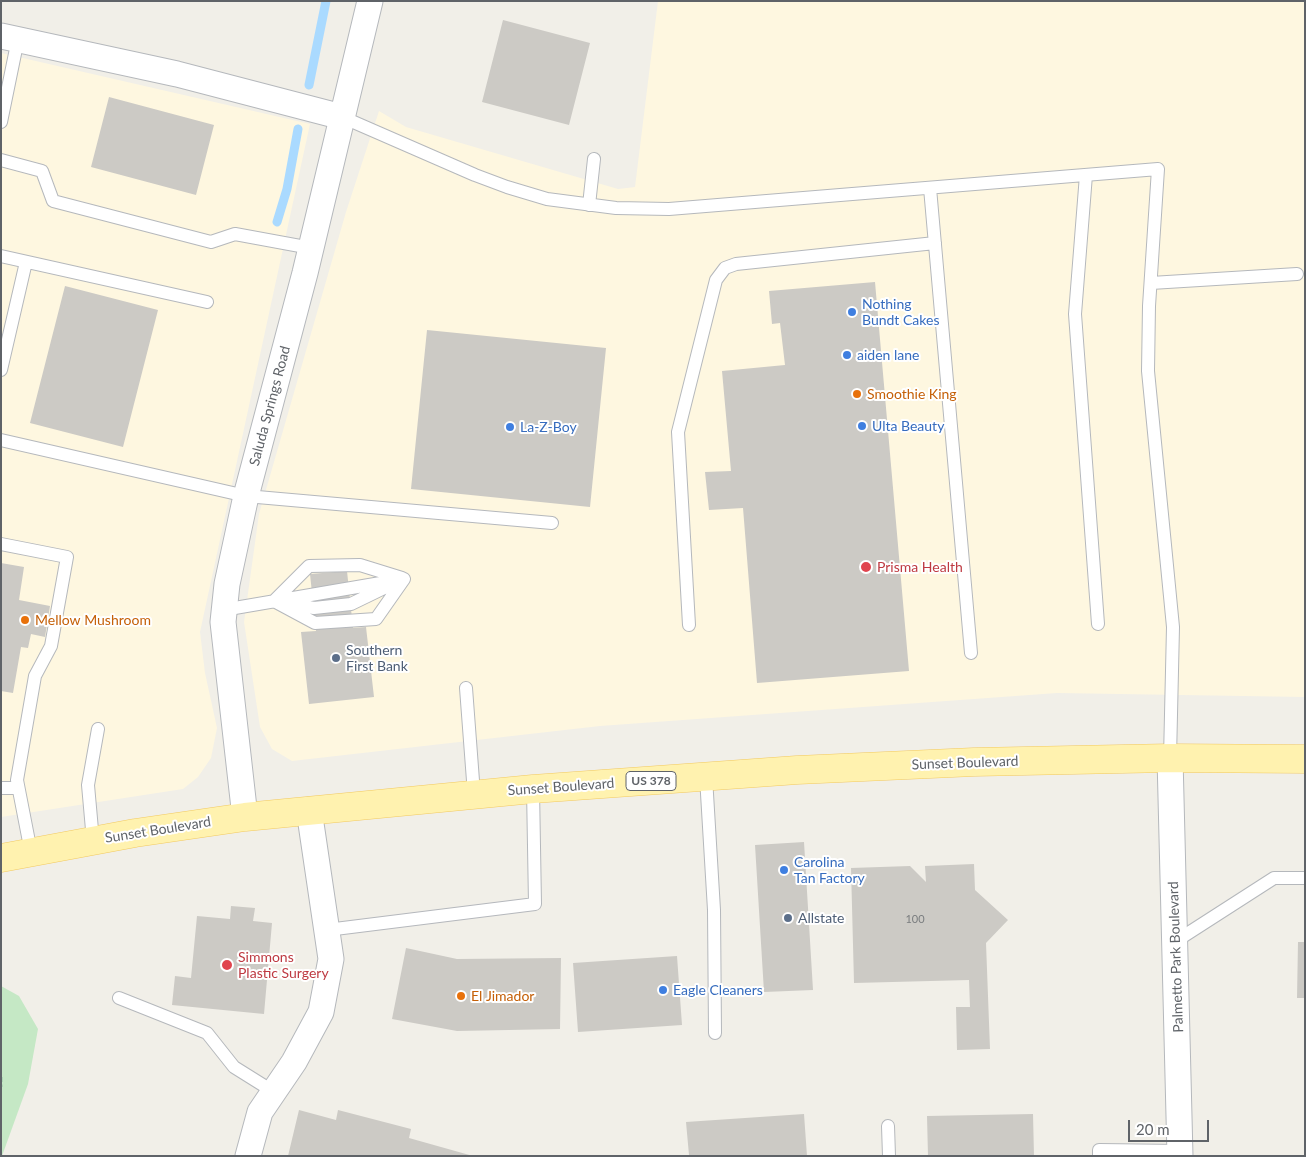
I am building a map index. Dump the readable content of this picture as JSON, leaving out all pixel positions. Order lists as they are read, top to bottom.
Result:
{
  "streets": {
    "main road": ["Sunset Boulevard", "US 378"],
    "street": ["Saluda Springs Road", "Palmetto Park Boulevard"]
  },
  "crossings": [
    ["Saluda Springs Road", "Sunset Boulevard"],
    ["Sunset Boulevard", "Palmetto Park Boulevard"]
  ],
  "places": [
    "Nothing Bundt Cakes",
    "aiden lane",
    "Smoothie King",
    "Ulta Beauty",
    "La-Z-Boy",
    "Prisma Health",
    "Mellow Mushroom",
    "Southern First Bank",
    "Carolina Tan Factory",
    "Allstate",
    "Simmons Plastic Surgery",
    "Eagle Cleaners",
    "El Jimador"
  ],
  "house_numbers": ["100"],
  "scale_bar": "20 m"
}
